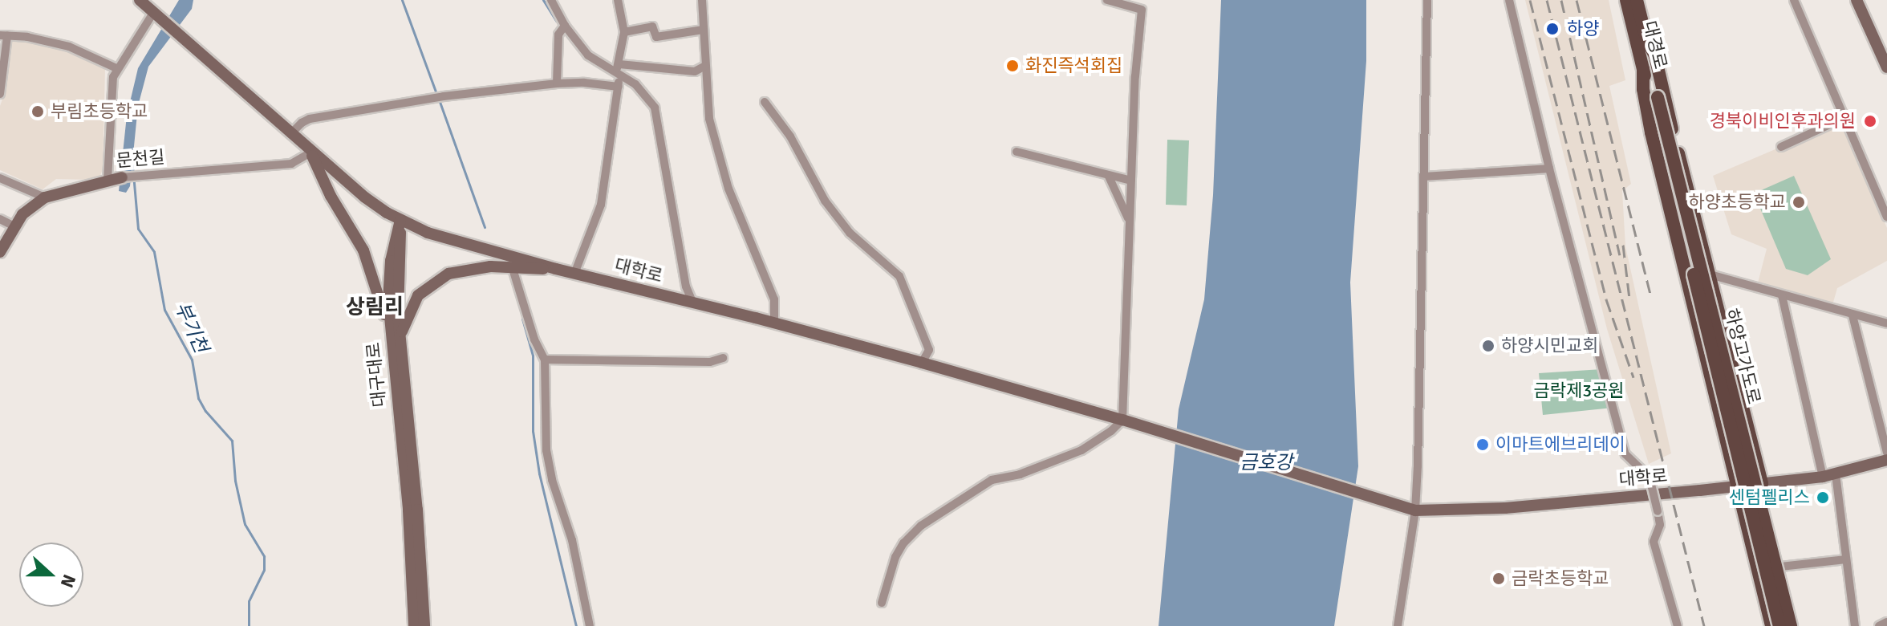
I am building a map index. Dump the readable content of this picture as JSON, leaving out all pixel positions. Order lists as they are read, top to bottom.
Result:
{
  "streets": {
    "main road": [
      "대경로",
      "문천길",
      "대학로",
      "하양고가도로",
      "대구대로"
    ]
  },
  "crossings": [
    ["대경로", "하양고가도로"],
    ["문천길", "대학로"],
    ["대학로", "대구대로"]
  ],
  "districts": ["상림리"],
  "water": ["부기천", "금호강"],
  "parks": ["금락제3공원"],
  "places": [
    "하양",
    "화진즉석회집",
    "부림초등학교",
    "경북이비인후과의원",
    "하양초등학교",
    "하양시민교회",
    "이마트에브리데이",
    "센텀펠리스",
    "금락초등학교"
  ],
  "north": "right"
}
